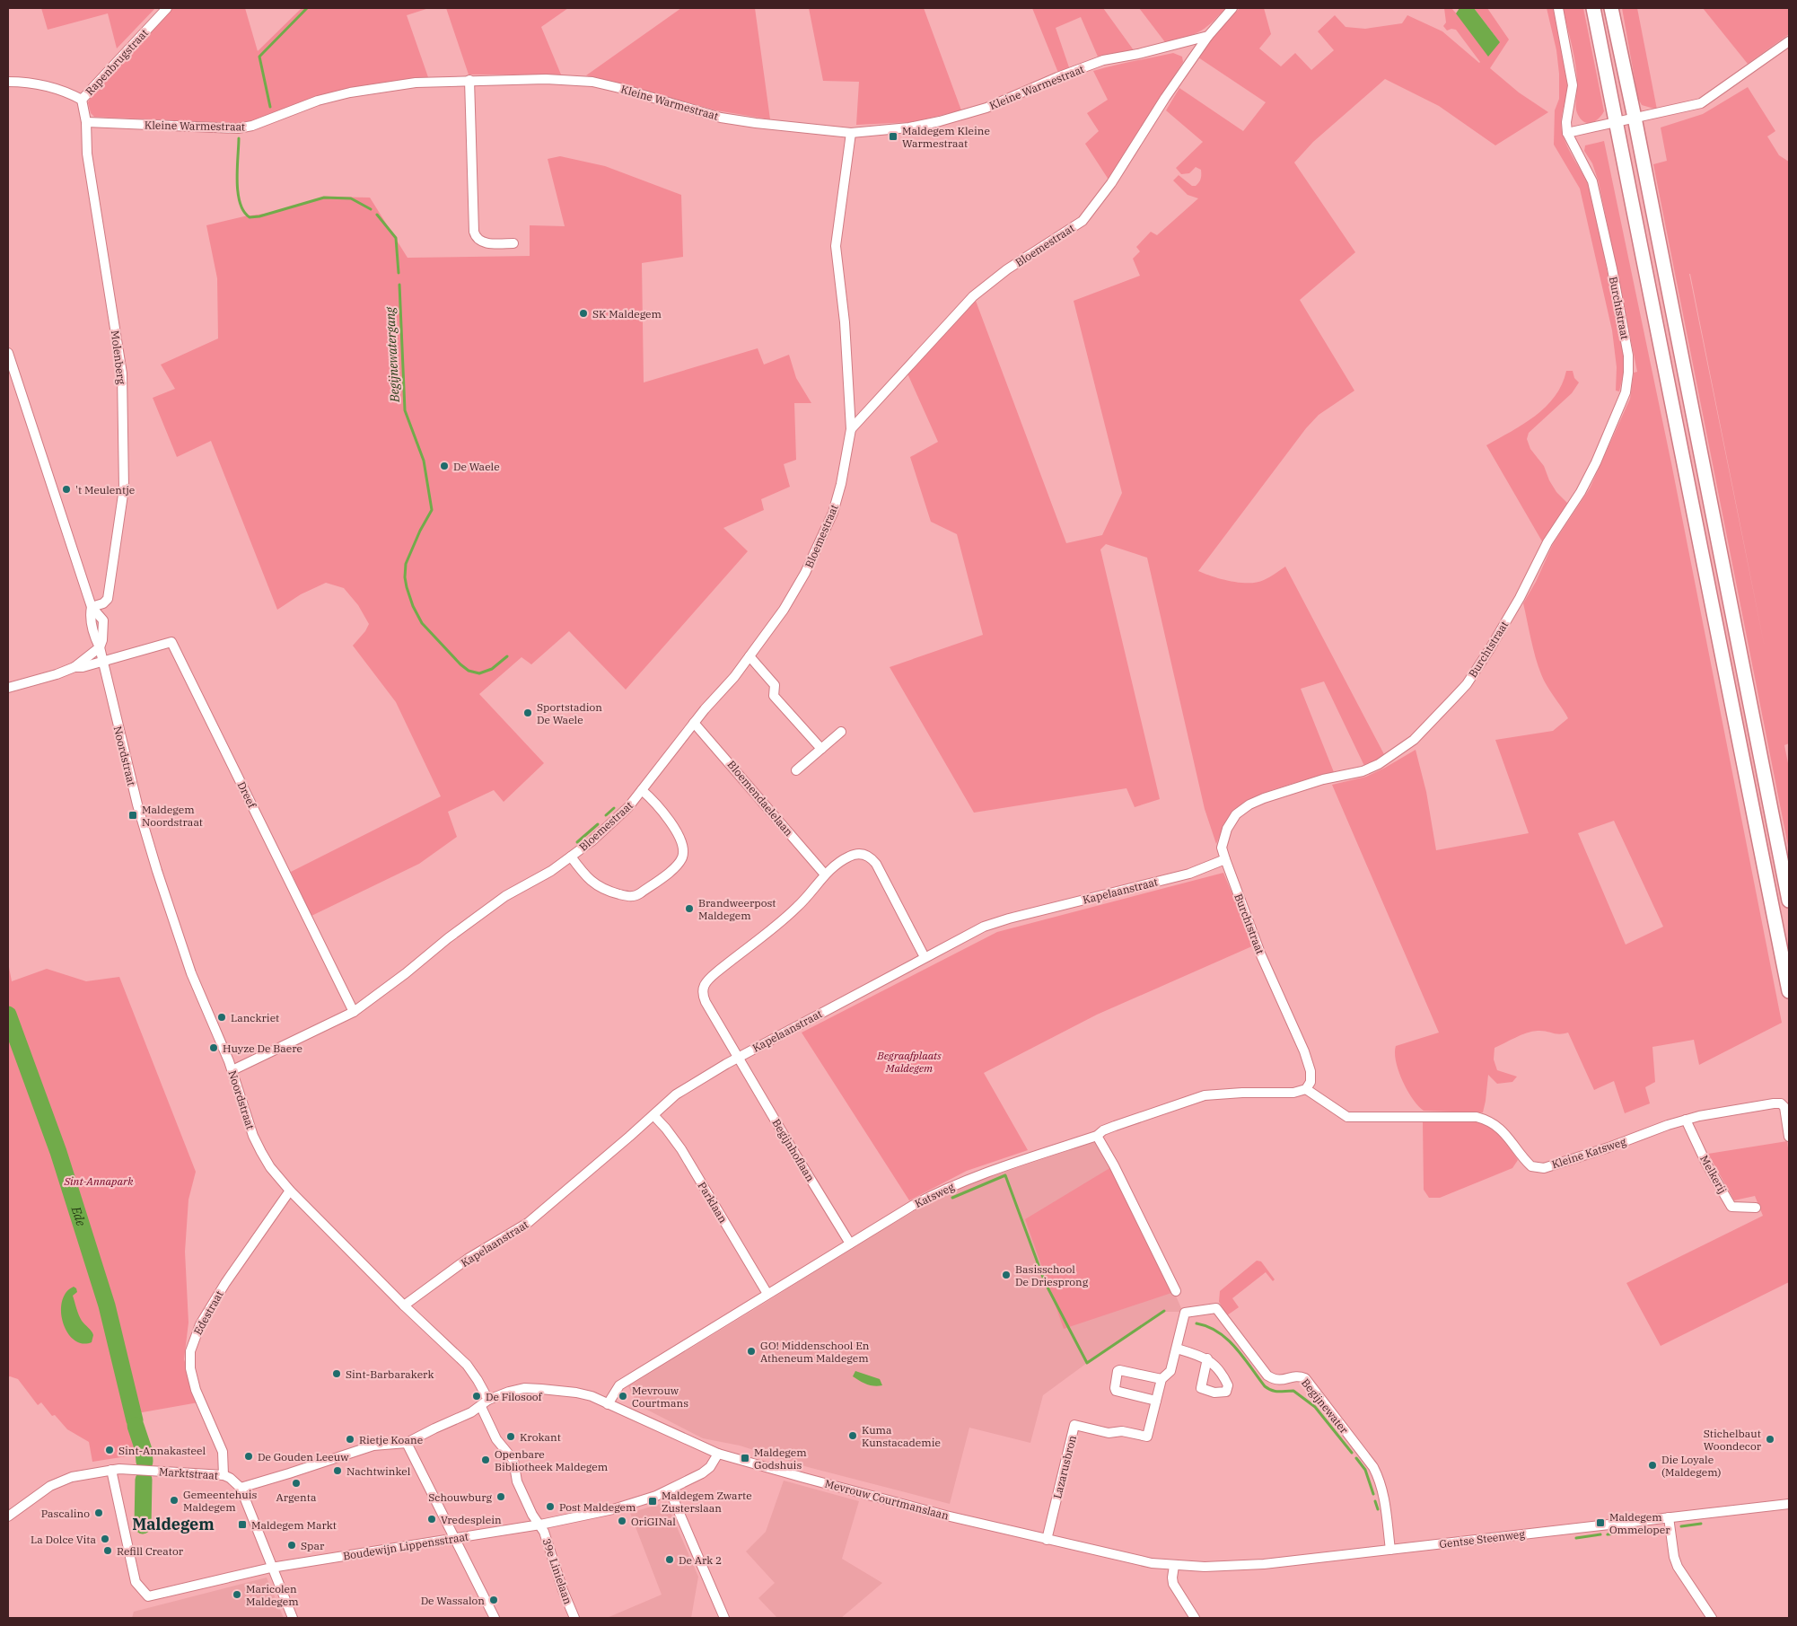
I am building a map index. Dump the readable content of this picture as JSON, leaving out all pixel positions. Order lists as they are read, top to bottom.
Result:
{
  "streets": {
    "street": [
      "Rapenbrugstraat",
      "Kleine Warmestraat",
      "Bloemestraat",
      "Burchtstraat",
      "Molenberg",
      "Noordstraat",
      "Dreef",
      "Bloemendaelelaan",
      "Kapelaanstraat",
      "Begijnhoflaan",
      "Kleine Katsweg",
      "Melkerij",
      "Katsweg",
      "Parklaan",
      "Edestraat",
      "Begijnewater",
      "Lazarusbron",
      "Marktstraat",
      "Mevrouw Courtmanslaan",
      "Gentse Steenweg",
      "Boudewijn Lippensstraat",
      "39e Linielaan"
    ]
  },
  "crossings": [
    ["Rapenbrugstraat", "Molenberg"],
    ["Kleine Warmestraat", "Bloemestraat"],
    ["Kleine Warmestraat", "Molenberg"],
    ["Bloemestraat", "Noordstraat"],
    ["Bloemestraat", "Dreef"],
    ["Bloemestraat", "Bloemendaelelaan"],
    ["Burchtstraat", "Kapelaanstraat"],
    ["Burchtstraat", "Kleine Katsweg"],
    ["Burchtstraat", "Katsweg"],
    ["Molenberg", "Noordstraat"],
    ["Noordstraat", "Dreef"],
    ["Noordstraat", "Kapelaanstraat"],
    ["Noordstraat", "Edestraat"],
    ["Kapelaanstraat", "Begijnhoflaan"],
    ["Kapelaanstraat", "Parklaan"],
    ["Begijnhoflaan", "Katsweg"],
    ["Kleine Katsweg", "Melkerij"],
    ["Kleine Katsweg", "Katsweg"],
    ["Katsweg", "Parklaan"],
    ["Katsweg", "Mevrouw Courtmanslaan"],
    ["Edestraat", "Marktstraat"],
    ["Begijnewater", "Lazarusbron"],
    ["Begijnewater", "Gentse Steenweg"],
    ["Lazarusbron", "Mevrouw Courtmanslaan"],
    ["Mevrouw Courtmanslaan", "Gentse Steenweg"],
    ["Mevrouw Courtmanslaan", "Boudewijn Lippensstraat"],
    ["Boudewijn Lippensstraat", "39e Linielaan"]
  ],
  "districts": ["Maldegem"],
  "water": ["Begijnewatergang", "Ede"],
  "parks": ["Begraafplaats Maldegem", "Sint-Annapark"],
  "places": {
    "transit": [
      "Maldegem Kleine Warmestraat",
      "Maldegem Noordstraat",
      "Maldegem Godshuis",
      "Maldegem Zwarte Zusterslaan",
      "Maldegem Ommeloper",
      "Maldegem Markt"
    ],
    "other": [
      "SK Maldegem",
      "De Waele",
      "'t Meulentje",
      "Sportstadion De Waele",
      "Brandweerpost Maldegem",
      "Lanckriet",
      "Huyze De Baere",
      "Basisschool De Driesprong",
      "GO! Middenschool En Atheneum Maldegem",
      "Sint-Barbarakerk",
      "De Filosoof",
      "Mevrouw Courtmans",
      "Kuma Kunstacademie",
      "Krokant",
      "Rietje Koane",
      "Stichelbaut Woondecor",
      "Sint-Annakasteel",
      "De Gouden Leeuw",
      "Openbare Bibliotheek Maldegem",
      "Die Loyale (Maldegem)",
      "Nachtwinkel",
      "Argenta",
      "Schouwburg",
      "Gemeentehuis Maldegem",
      "Post Maldegem",
      "Pascalino",
      "Vredesplein",
      "OriGINal",
      "La Dolce Vita",
      "Spar",
      "Refill Creator",
      "De Ark 2",
      "Maricolen Maldegem",
      "De Wassalon"
    ]
  }
}
